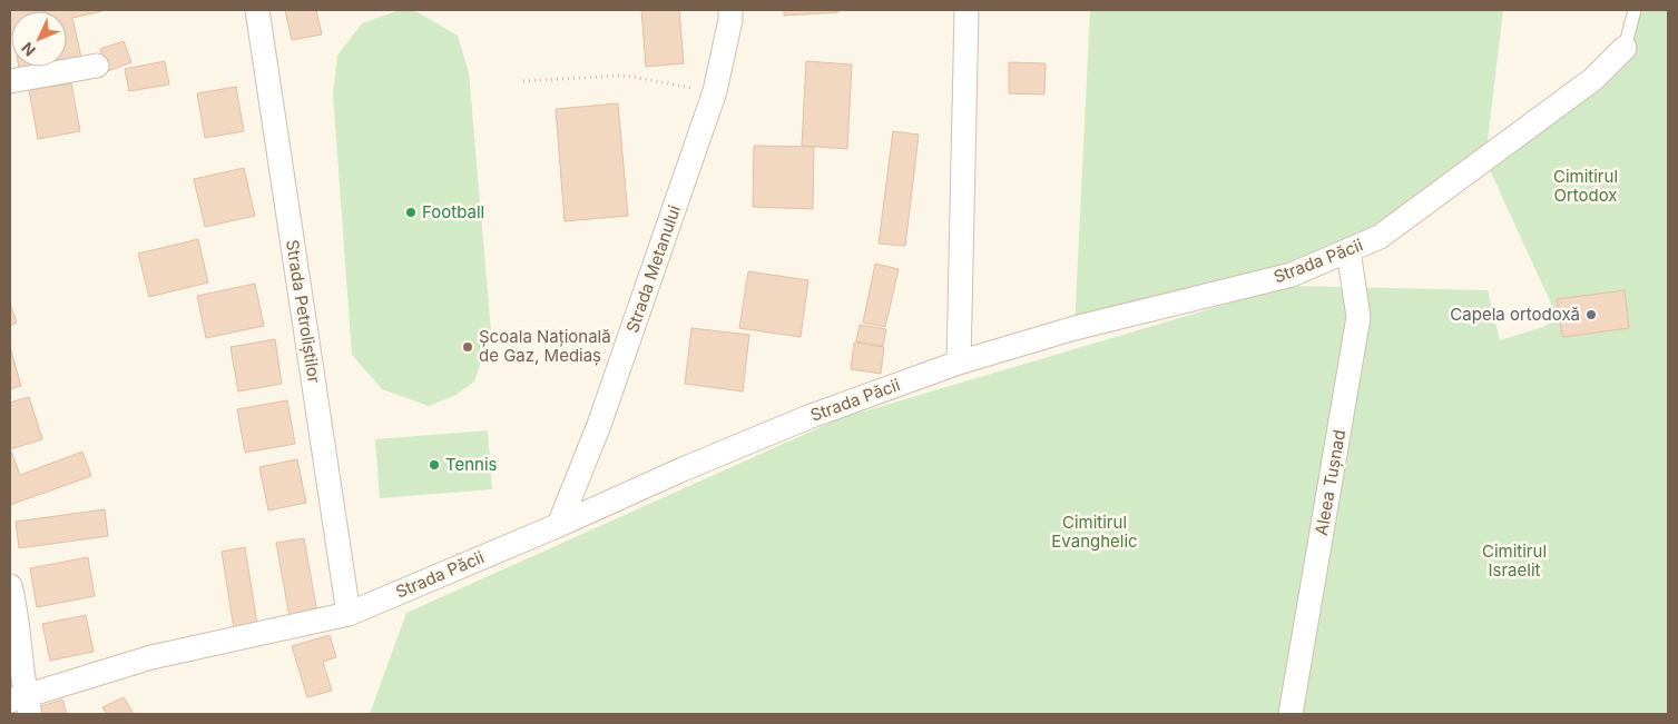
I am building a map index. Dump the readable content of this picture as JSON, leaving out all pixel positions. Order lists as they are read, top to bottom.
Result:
{
  "streets": {
    "street": [
      "Strada Păcii",
      "Strada Metanului",
      "Strada Petroliștilor",
      "Aleea Tușnad"
    ]
  },
  "crossings": [
    ["Strada Păcii", "Strada Metanului"],
    ["Strada Păcii", "Strada Petroliștilor"],
    ["Strada Păcii", "Aleea Tușnad"]
  ],
  "parks": ["Cimitirul Ortodox", "Cimitirul Evanghelic", "Cimitirul Israelit"],
  "places": [
    "Football",
    "Capela ortodoxă",
    "Școala Națională de Gaz, Mediaș",
    "Tennis"
  ],
  "north": "bottom left"
}
